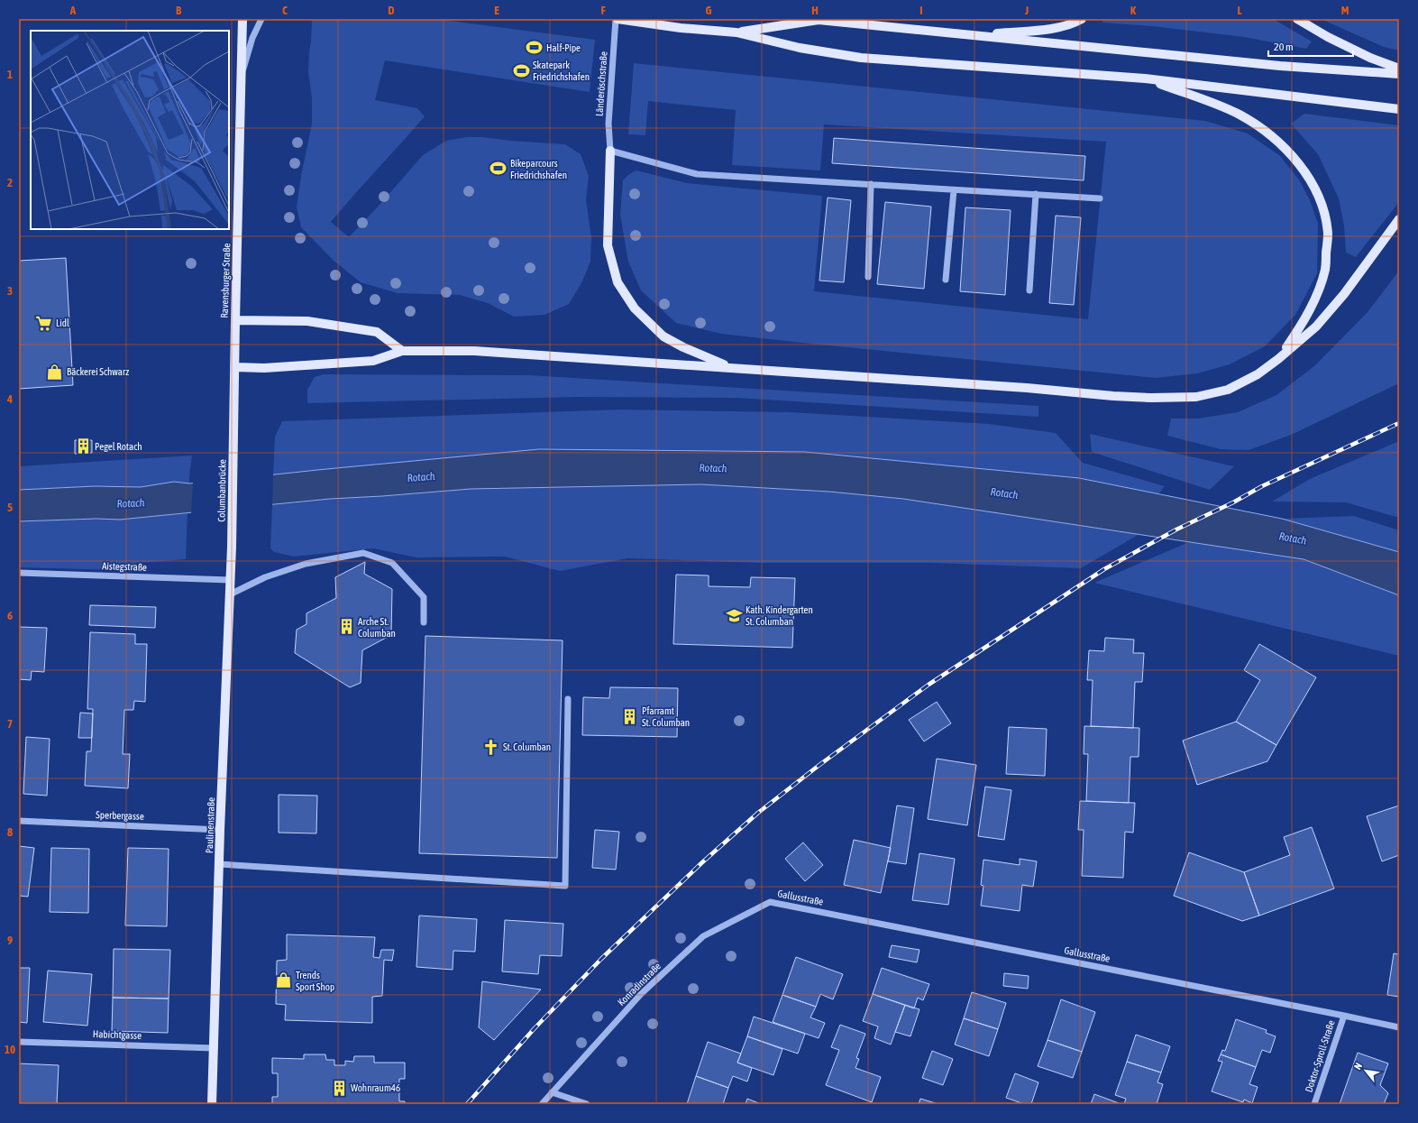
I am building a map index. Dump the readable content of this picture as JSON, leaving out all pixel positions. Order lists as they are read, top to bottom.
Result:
{
  "streets": {
    "main road": ["Ravensburger Straße", "Columbanbrücke", "Paulinenstraße"],
    "street": [
      "Länderöschstraße",
      "Aistegstraße",
      "Sperbergasse",
      "Gallusstraße",
      "Konradinstraße",
      "Habichtgasse",
      "Doktor-Sproll-Straße"
    ]
  },
  "crossings": [
    ["Ravensburger Straße", "Columbanbrücke"],
    ["Columbanbrücke", "Paulinenstraße"],
    ["Aistegstraße", "Paulinenstraße"],
    ["Sperbergasse", "Paulinenstraße"],
    ["Paulinenstraße", "Habichtgasse"],
    ["Gallusstraße", "Konradinstraße"],
    ["Gallusstraße", "Doktor-Sproll-Straße"]
  ],
  "water": ["Rotach"],
  "places": {
    "sports": ["Half-Pipe", "Skatepark Friedrichshafen", "Bikeparcours Friedrichshafen"],
    "supermarket": ["Lidl"],
    "shop": ["Bäckerei Schwarz", "Trends Sport Shop"],
    "building": [
      "Pegel Rotach",
      "Arche St. Columban",
      "Pfarramt St. Columban",
      "Wohnraum46"
    ],
    "school or university": ["Kath. Kindergarten St. Columban"],
    "church": ["St. Columban"]
  },
  "scale_bar": "20 m",
  "north": "top left",
  "grid": {
    "columns": [
      "A",
      "B",
      "C",
      "D",
      "E",
      "F",
      "G",
      "H",
      "I",
      "J",
      "K",
      "L",
      "M"
    ],
    "rows": [
      "1",
      "2",
      "3",
      "4",
      "5",
      "6",
      "7",
      "8",
      "9",
      "10"
    ]
  }
}
